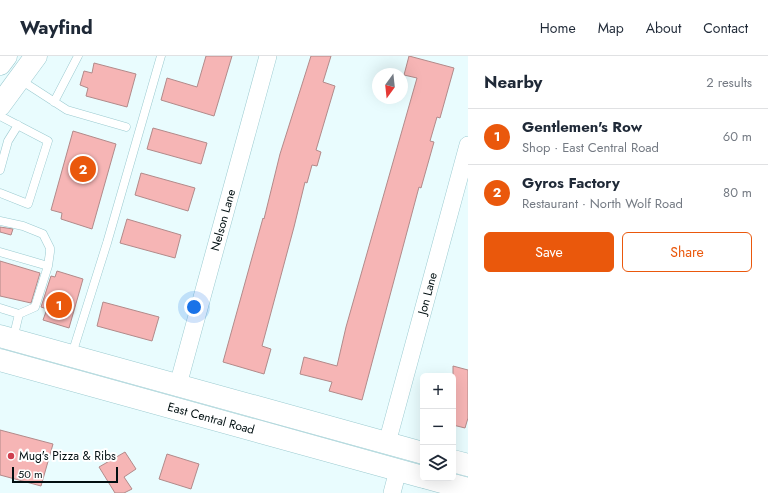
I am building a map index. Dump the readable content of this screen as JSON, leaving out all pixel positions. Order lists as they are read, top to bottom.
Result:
{
  "streets": {
    "main road": ["East Central Road"],
    "street": ["Nelson Lane", "Jon Lane"]
  },
  "crossings": [
    ["Nelson Lane", "East Central Road"],
    ["Jon Lane", "East Central Road"]
  ],
  "places": ["Mug's Pizza & Ribs"],
  "scale_bar": "50 m",
  "north": "bottom",
  "page": {
    "header": "Wayfind",
    "nav": [
      "Home",
      "Map",
      "About",
      "Contact"
    ],
    "heading": ["Nearby", "2 results"],
    "list": [
      {
        "mark": "1",
        "name": "Gentlemen's Row",
        "note": "Shop · East Central Road",
        "value": "60 m"
      },
      {
        "mark": "2",
        "name": "Gyros Factory",
        "note": "Restaurant · North Wolf Road",
        "value": "80 m"
      }
    ],
    "pins": ["2", "1"],
    "buttons": ["Save", "Share"],
    "map_buttons": ["+", "−"],
    "scale": "50 m"
  }
}
